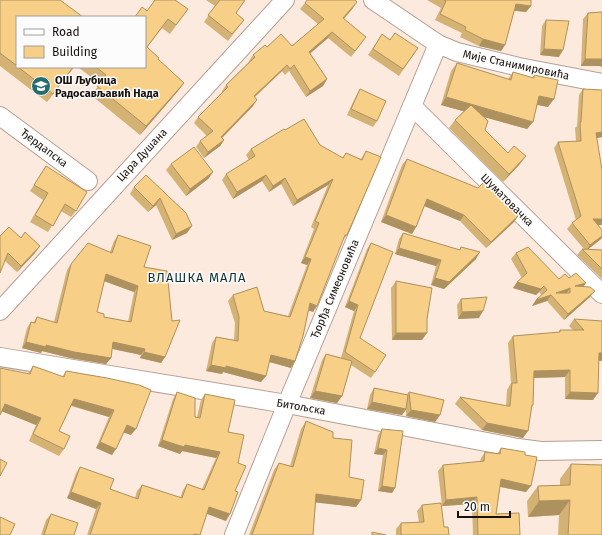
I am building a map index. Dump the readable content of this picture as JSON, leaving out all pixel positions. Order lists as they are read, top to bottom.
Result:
{
  "streets": {
    "street": [
      "Мије Станимировића",
      "Ђердапска",
      "Цара Душана",
      "Шуматовачка",
      "Ђорђа Симеоновића",
      "Битољска"
    ]
  },
  "crossings": [
    ["Мије Станимировића", "Ђорђа Симеоновића"],
    ["Шуматовачка", "Ђорђа Симеоновића"],
    ["Ђорђа Симеоновића", "Битољска"]
  ],
  "districts": ["ВЛАШКА МАЛА"],
  "places": {
    "school or university": ["ОШ Љубица Радосављавић Нада"]
  },
  "legend": ["Road", "Building"],
  "scale_bar": "20 m"
}
